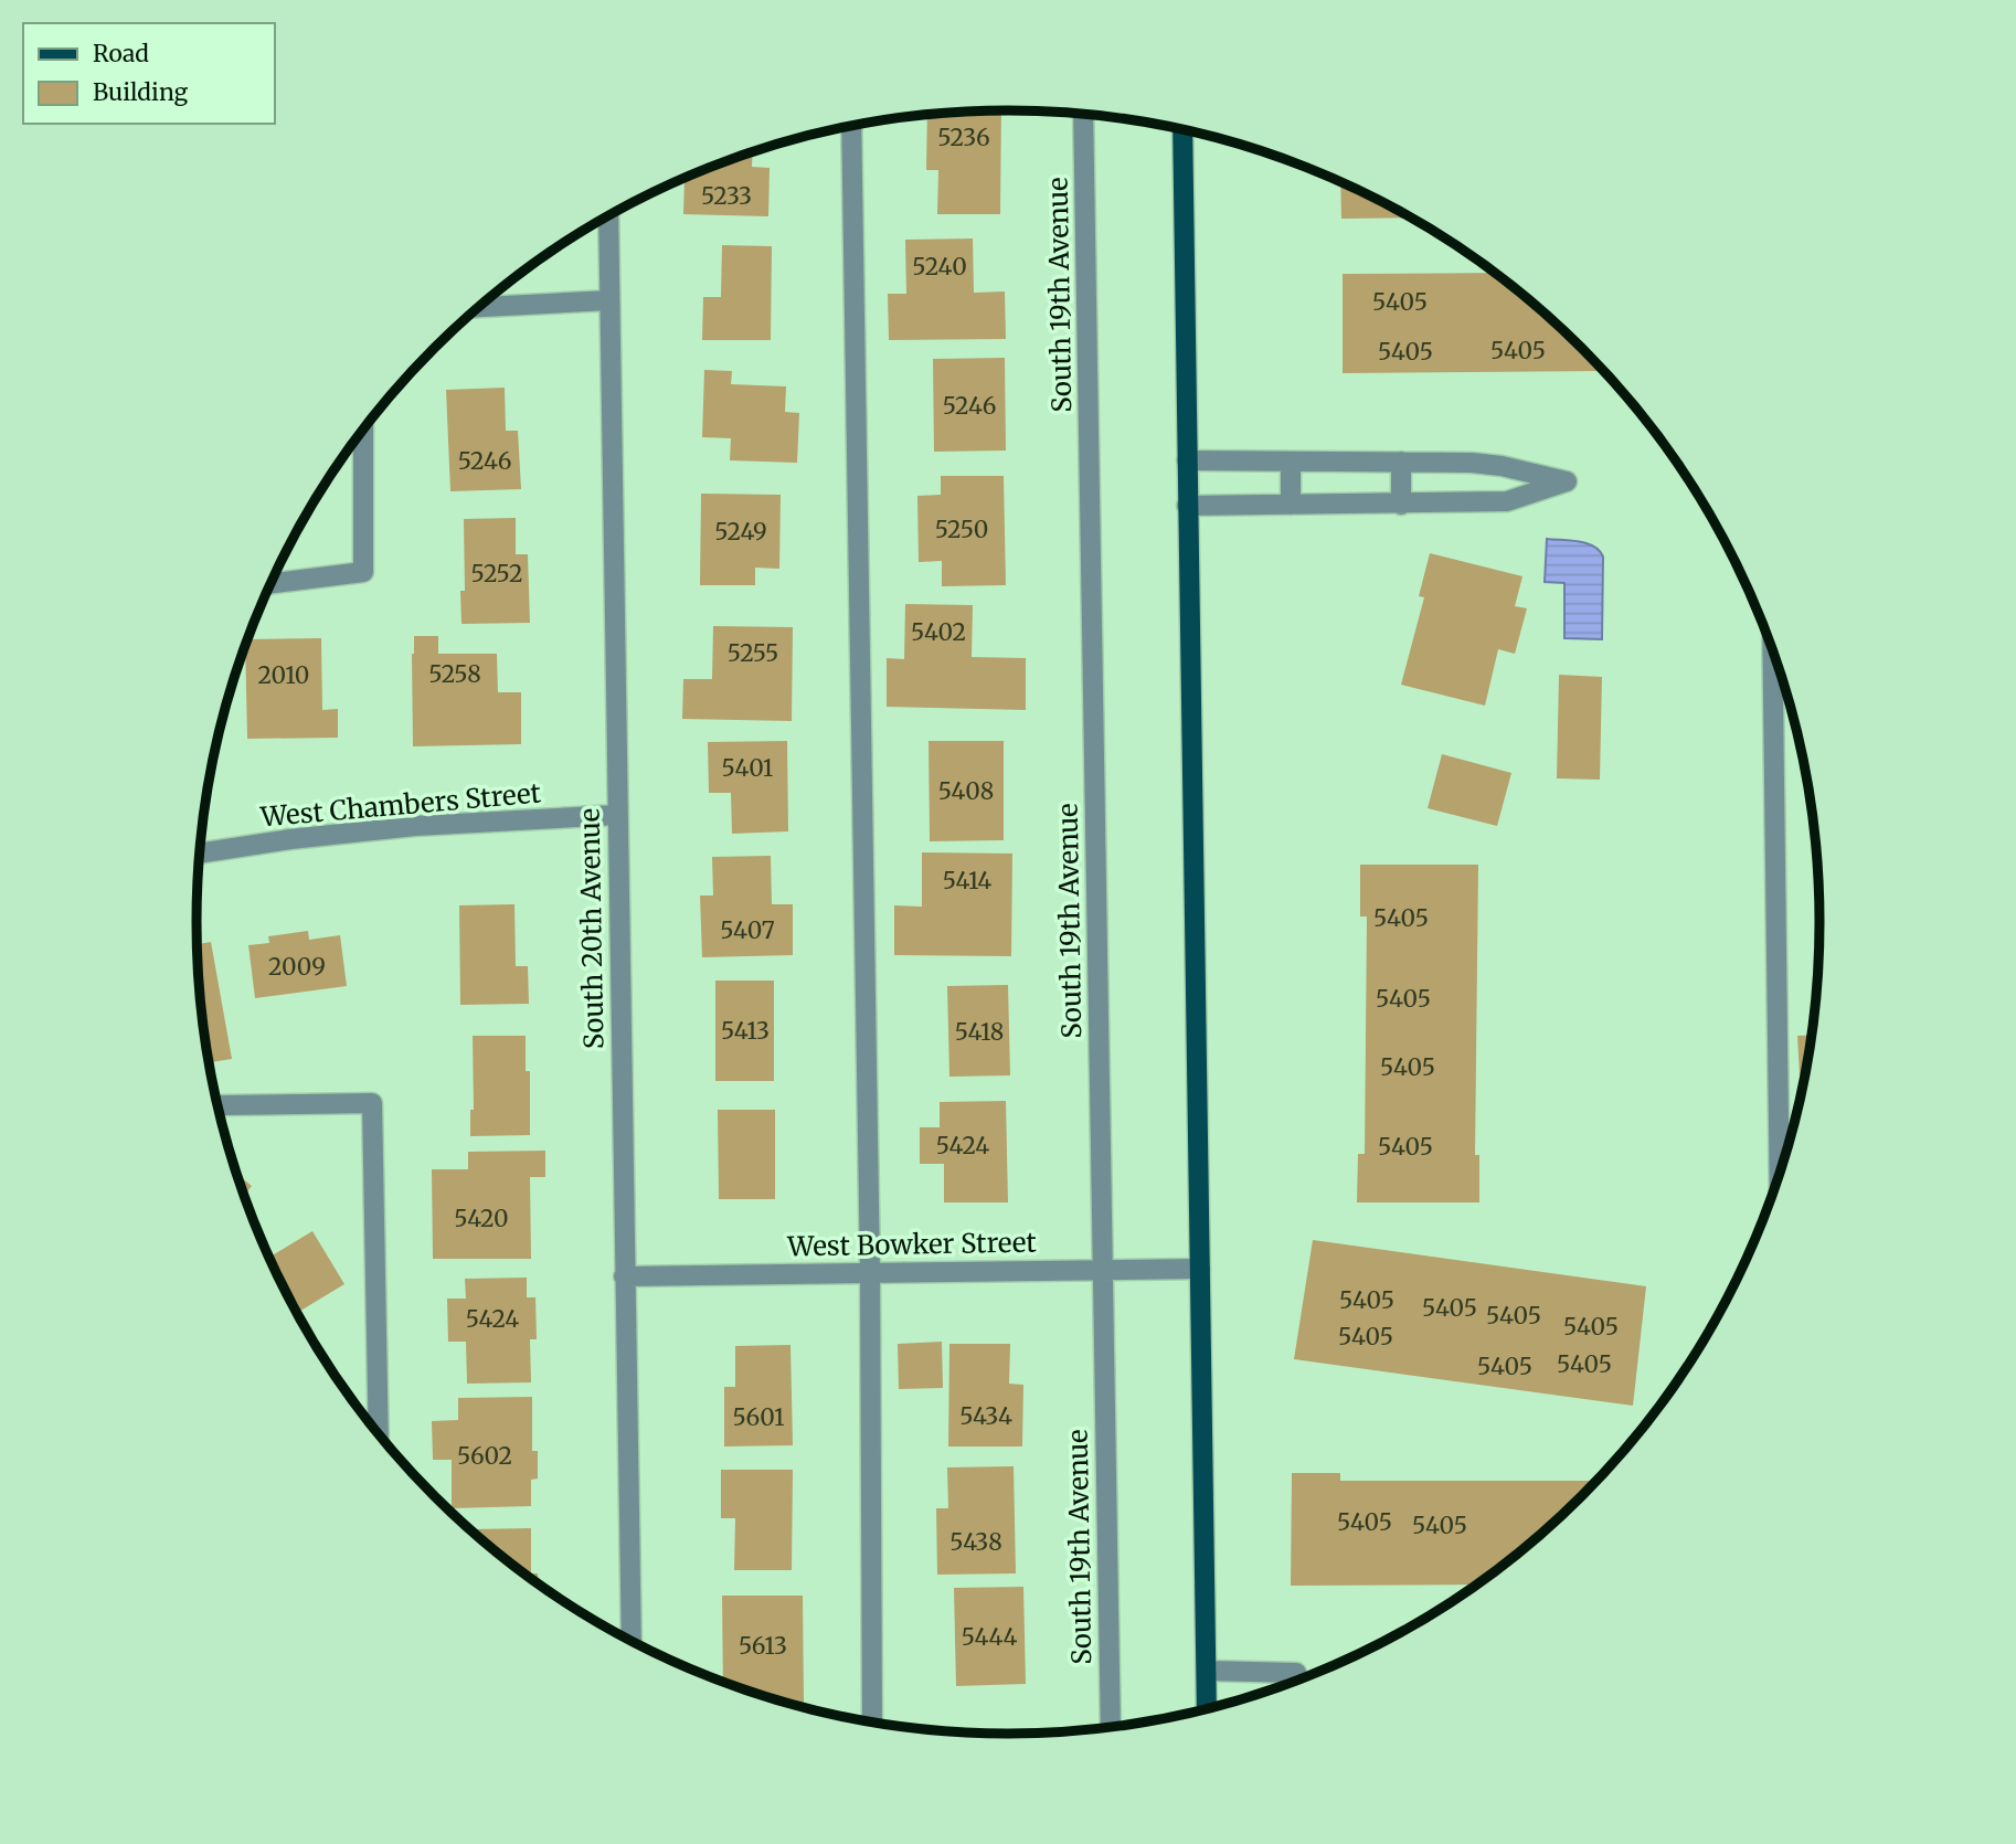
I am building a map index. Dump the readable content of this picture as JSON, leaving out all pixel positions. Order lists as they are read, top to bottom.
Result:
{
  "streets": {
    "street": [
      "South 19th Avenue",
      "West Chambers Street",
      "South 20th Avenue",
      "West Bowker Street"
    ]
  },
  "crossings": [
    ["South 19th Avenue", "West Bowker Street"],
    ["West Chambers Street", "South 20th Avenue"],
    ["South 20th Avenue", "West Bowker Street"]
  ],
  "house_numbers": [
    "5236",
    "5233",
    "5240",
    "5405",
    "5405",
    "5405",
    "5246",
    "5246",
    "5250",
    "5249",
    "5252",
    "5402",
    "5255",
    "5258",
    "2010",
    "5401",
    "5408",
    "5414",
    "5405",
    "5407",
    "2009",
    "5405",
    "5413",
    "5418",
    "5405",
    "5424",
    "5405",
    "5420",
    "5405",
    "5405",
    "5405",
    "5424",
    "5405",
    "5405",
    "5405",
    "5405",
    "5434",
    "5601",
    "5602",
    "5405",
    "5405",
    "5438",
    "5444",
    "5613"
  ],
  "legend": ["Road", "Building"]
}
